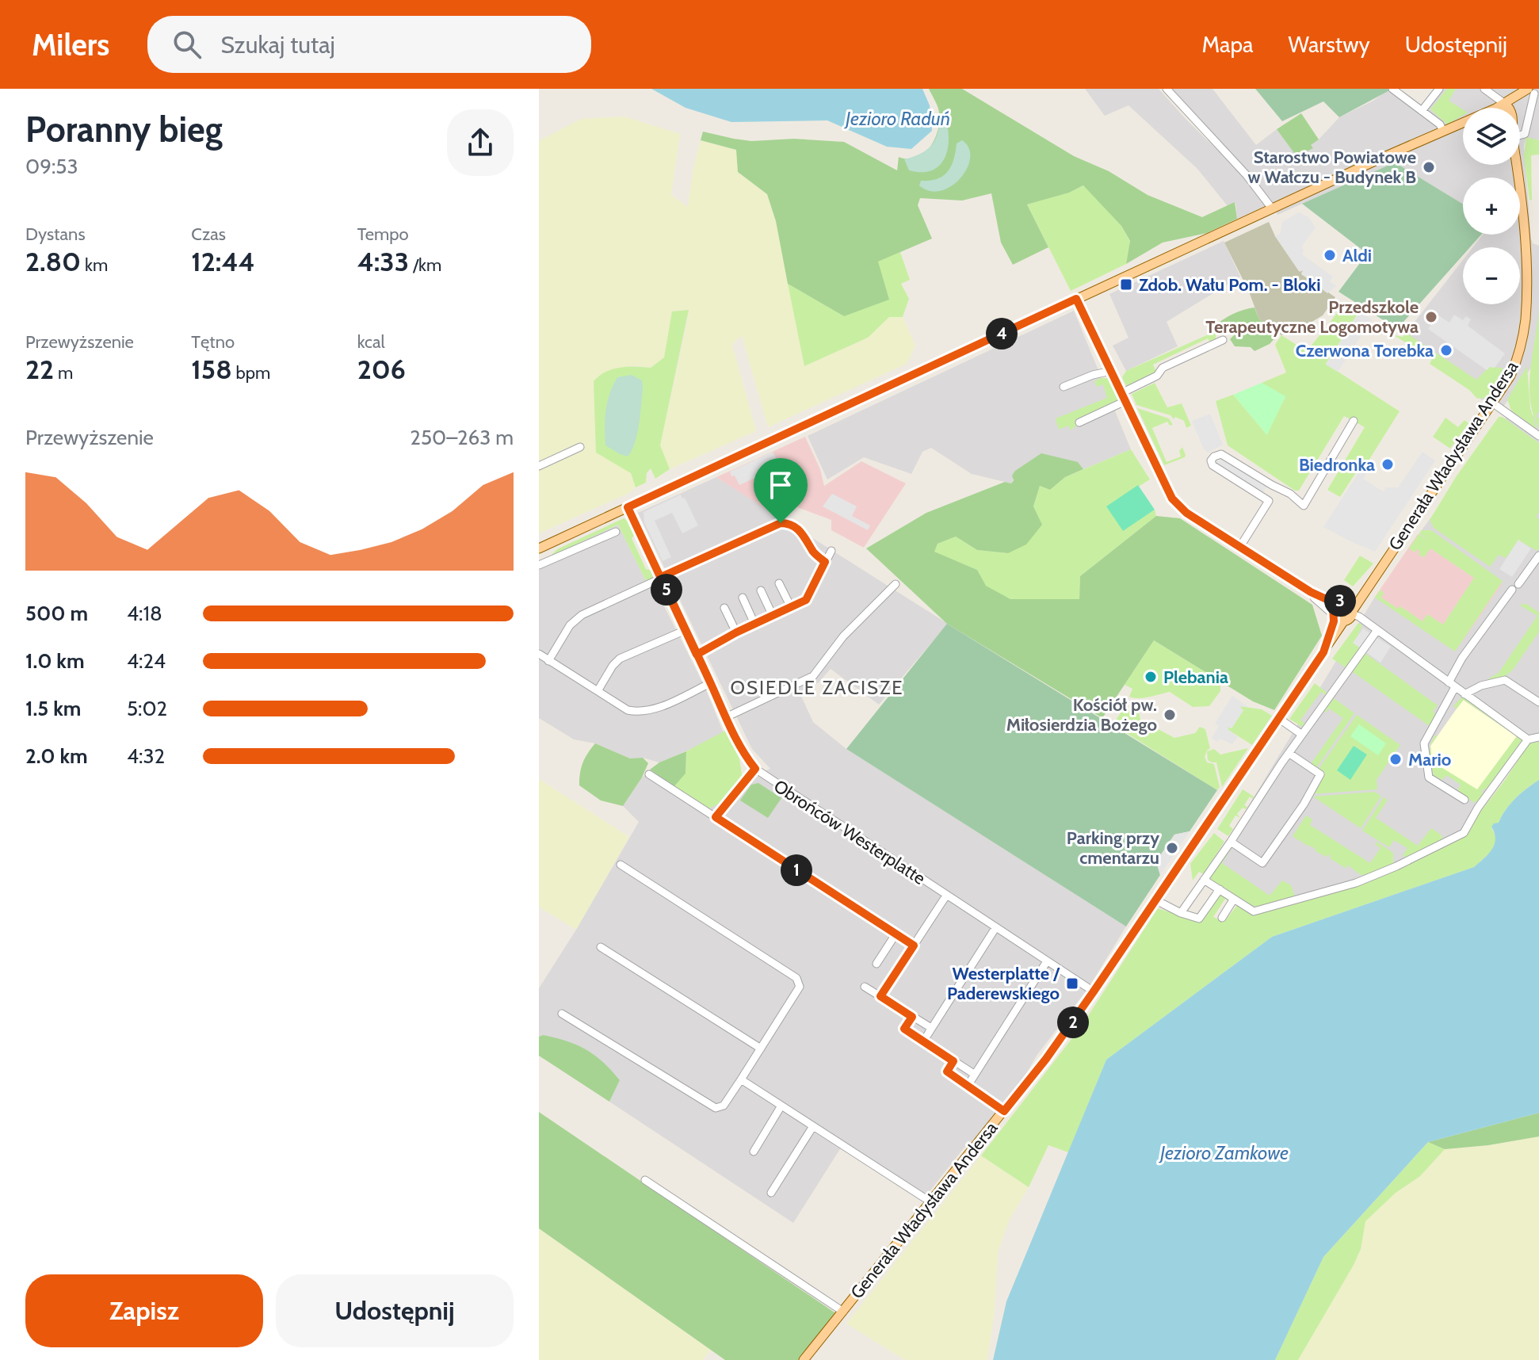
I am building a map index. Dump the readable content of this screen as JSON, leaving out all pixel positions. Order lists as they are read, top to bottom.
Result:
{
  "streets": {
    "main road": ["Generała Władysława Andersa"],
    "street": ["Obrońców Westerplatte"]
  },
  "crossings": [
    ["Generała Władysława Andersa", "Obrońców Westerplatte"]
  ],
  "districts": ["OSIEDLE ZACISZE"],
  "water": ["Jezioro Raduń", "Jezioro Zamkowe"],
  "places": {
    "other": [
      "Starostwo Powiatowe w Wałczu - Budynek B",
      "Aldi",
      "Przedszkole Terapeutyczne Logomotywa",
      "Czerwona Torebka",
      "Biedronka",
      "Plebania",
      "Kościół pw. Miłosierdzia Bożego",
      "Mario",
      "Parking przy cmentarzu"
    ],
    "transit": ["Zdob. Wału Pom. - Bloki", "Westerplatte / Paderewskiego"]
  },
  "page": {
    "header": "Milers",
    "search": "Szukaj tutaj",
    "nav": ["Mapa", "Warstwy", "Udostępnij"],
    "heading": ["Poranny bieg", "09:53"],
    "map_buttons": ["+", "−"],
    "stats": [
      ["Dystans", "2.80 km"],
      ["Czas", "12:44"],
      ["Tempo", "4:33 /km"],
      ["Przewyższenie", "22 m"],
      ["Tętno", "158 bpm"],
      ["kcal", "206"]
    ],
    "pins": [
      "4",
      "5",
      "3",
      "1",
      "2"
    ],
    "chart": ["Przewyższenie", "250–263 m"],
    "list": [
      {
        "name": "500 m",
        "note": "4:18"
      },
      {
        "name": "1.0 km",
        "note": "4:24"
      },
      {
        "name": "1.5 km",
        "note": "5:02"
      },
      {
        "name": "2.0 km",
        "note": "4:32"
      }
    ],
    "buttons": ["Zapisz", "Udostępnij"]
  }
}
